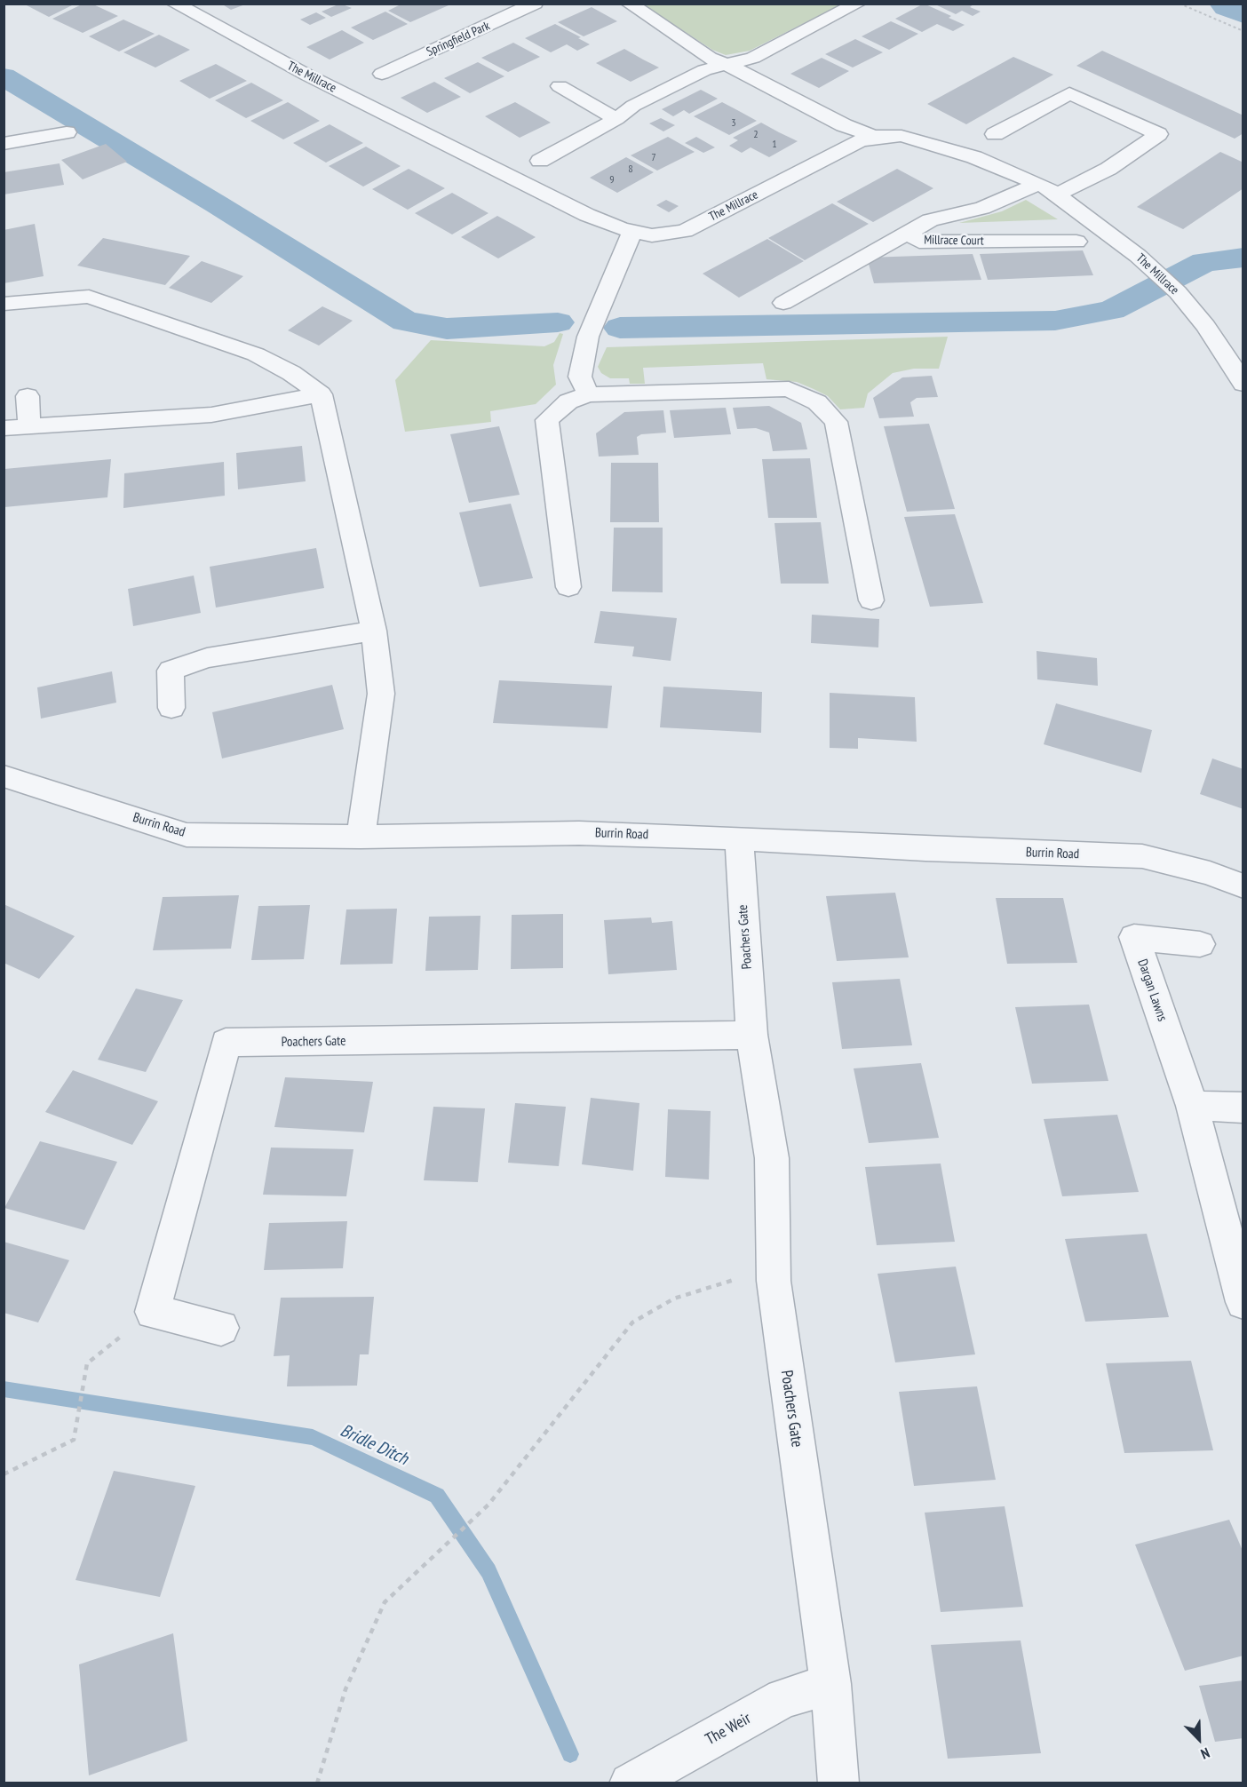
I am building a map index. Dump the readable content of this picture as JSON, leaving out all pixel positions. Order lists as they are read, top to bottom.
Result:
{
  "streets": {
    "street": [
      "Springfield Park",
      "The Millrace",
      "Millrace Court",
      "Burrin Road",
      "Poachers Gate",
      "Dargan Lawns",
      "The Weir"
    ]
  },
  "crossings": [
    ["The Millrace", "Millrace Court"],
    ["Burrin Road", "Poachers Gate"],
    ["Poachers Gate", "The Weir"]
  ],
  "water": ["Bridle Ditch"],
  "house_numbers": [
    "3",
    "2",
    "1",
    "7",
    "8",
    "9"
  ],
  "north": "bottom right"
}
